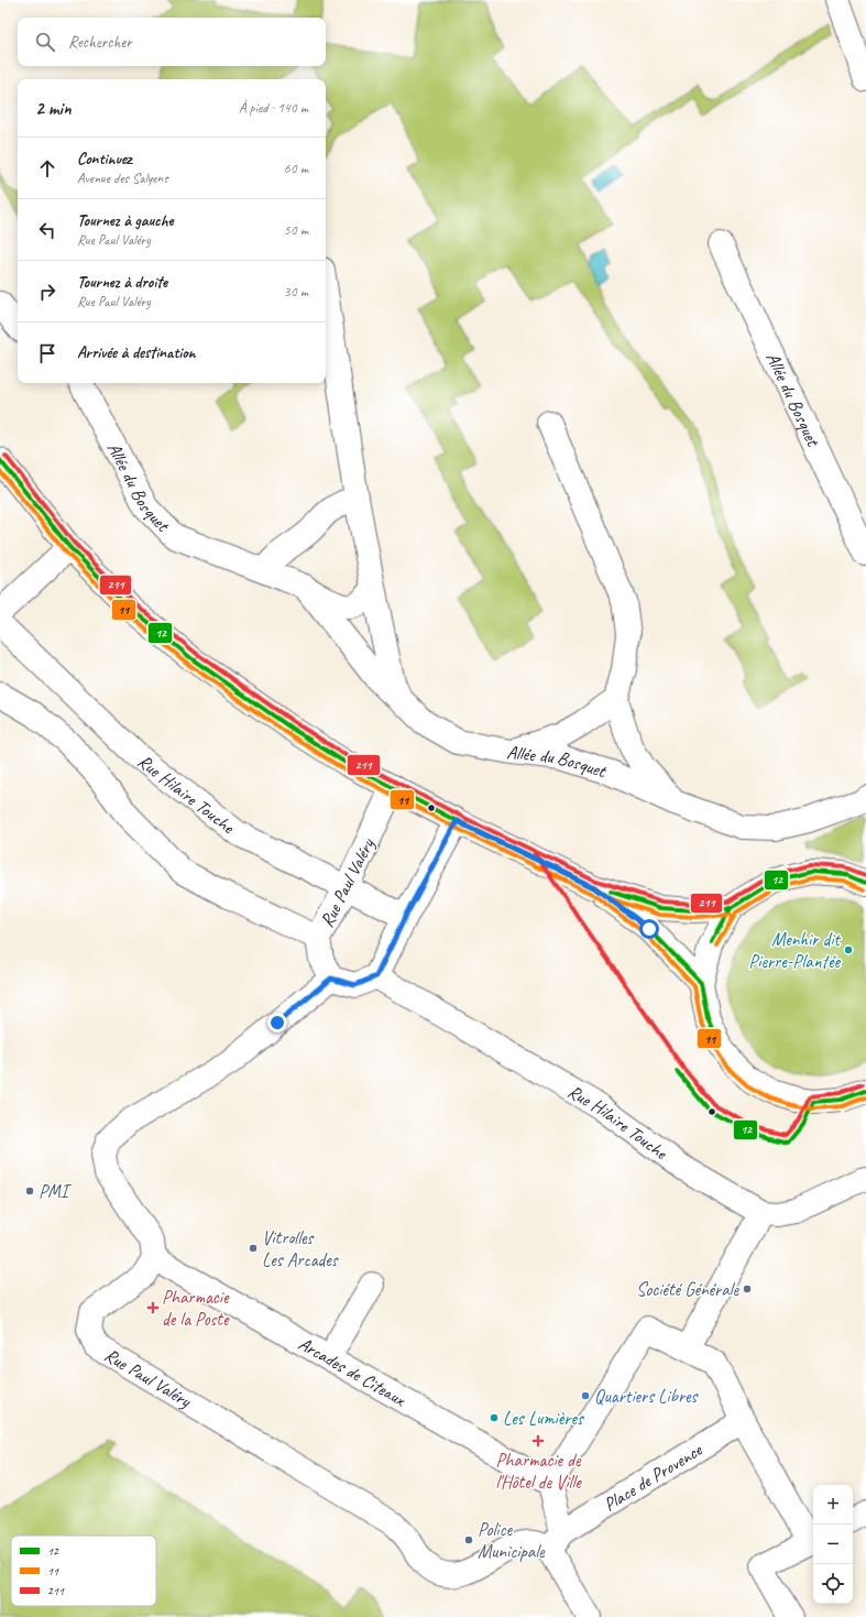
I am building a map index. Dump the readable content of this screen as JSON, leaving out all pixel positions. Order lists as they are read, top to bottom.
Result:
{
  "streets": {
    "street": [
      "Allée du Bosquet",
      "Rue Hilaire Touche",
      "Rue Paul Valéry",
      "Arcades de Citeaux",
      "Place de Provence"
    ]
  },
  "crossings": [
    ["Rue Hilaire Touche", "Rue Paul Valéry"],
    ["Rue Paul Valéry", "Arcades de Citeaux"],
    ["Rue Paul Valéry", "Place de Provence"]
  ],
  "places": {
    "other": [
      "Menhir dit Pierre-Plantée",
      "PMI",
      "Vitrolles Les Arcades",
      "Société Générale",
      "Quartiers Libres",
      "Les Lumières",
      "Police Municipale"
    ],
    "health": ["Pharmacie de la Poste", "Pharmacie de l'Hôtel de Ville"]
  },
  "lines": ["transit line 211", "transit line 12", "transit line 11"],
  "legend": ["12", "11", "211"],
  "page": {
    "search": "Rechercher",
    "heading": ["2 min", "À pied · 140 m"],
    "list": [
      ["Continuez", "Avenue des Salyens", "60 m"],
      ["Tournez à gauche", "Rue Paul Valéry", "50 m"],
      ["Tournez à droite", "Rue Paul Valéry", "30 m"],
      "Arrivée à destination"
    ],
    "map_buttons": ["+", "−"]
  }
}
